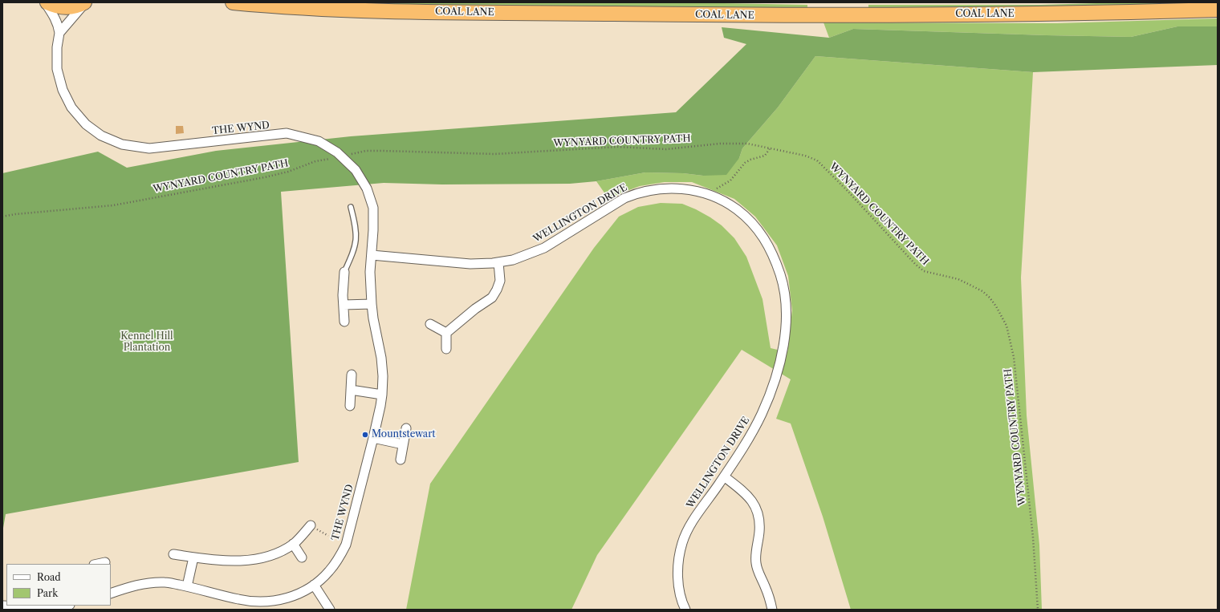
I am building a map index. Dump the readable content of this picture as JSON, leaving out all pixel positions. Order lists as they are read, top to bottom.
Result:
{
  "streets": {
    "highway": ["COAL LANE"],
    "street": ["THE WYND", "WELLINGTON DRIVE"],
    "path": ["WYNYARD COUNTRY PATH"]
  },
  "crossings": [
    ["THE WYND", "WYNYARD COUNTRY PATH"],
    ["THE WYND", "WELLINGTON DRIVE"]
  ],
  "parks": ["Kennel Hill Plantation"],
  "places": ["Mountstewart"],
  "legend": ["Road", "Park"]
}
